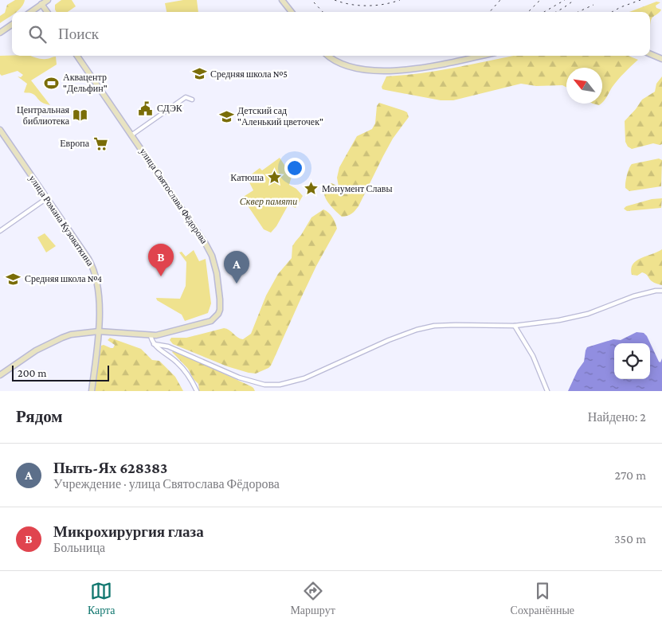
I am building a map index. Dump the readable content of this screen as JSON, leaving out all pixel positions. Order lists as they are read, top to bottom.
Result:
{
  "streets": {
    "street": ["улица Святослава Фёдорова", "улица Романа Кузоваткина"]
  },
  "crossings": [
    ["улица Святослава Фёдорова", "улица Романа Кузоваткина"]
  ],
  "parks": ["Сквер памяти"],
  "places": {
    "school or university": ["Средняя школа №5", "Детский сад \"Аленький цветочек\"", "Средняя школа №4"],
    "sports": ["Аквацентр \"Дельфин\""],
    "public building": ["СДЭК"],
    "library": ["Центральная библиотека"],
    "supermarket": ["Европа"],
    "place": ["Катюша", "Монумент Славы"]
  },
  "scale_bar": "200 m",
  "north": "top left",
  "page": {
    "search": "Поиск",
    "pins": ["B", "A"],
    "scale": "200 m",
    "heading": ["Рядом", "Найдено: 2"],
    "list": [
      {
        "mark": "A",
        "name": "Пыть-Ях 628383",
        "note": "Учреждение · улица Святослава Фёдорова",
        "value": "270 m"
      },
      {
        "mark": "B",
        "name": "Микрохирургия глаза",
        "note": "Больница",
        "value": "350 m"
      }
    ],
    "nav": ["Карта", "Маршрут", "Сохранённые"]
  }
}
